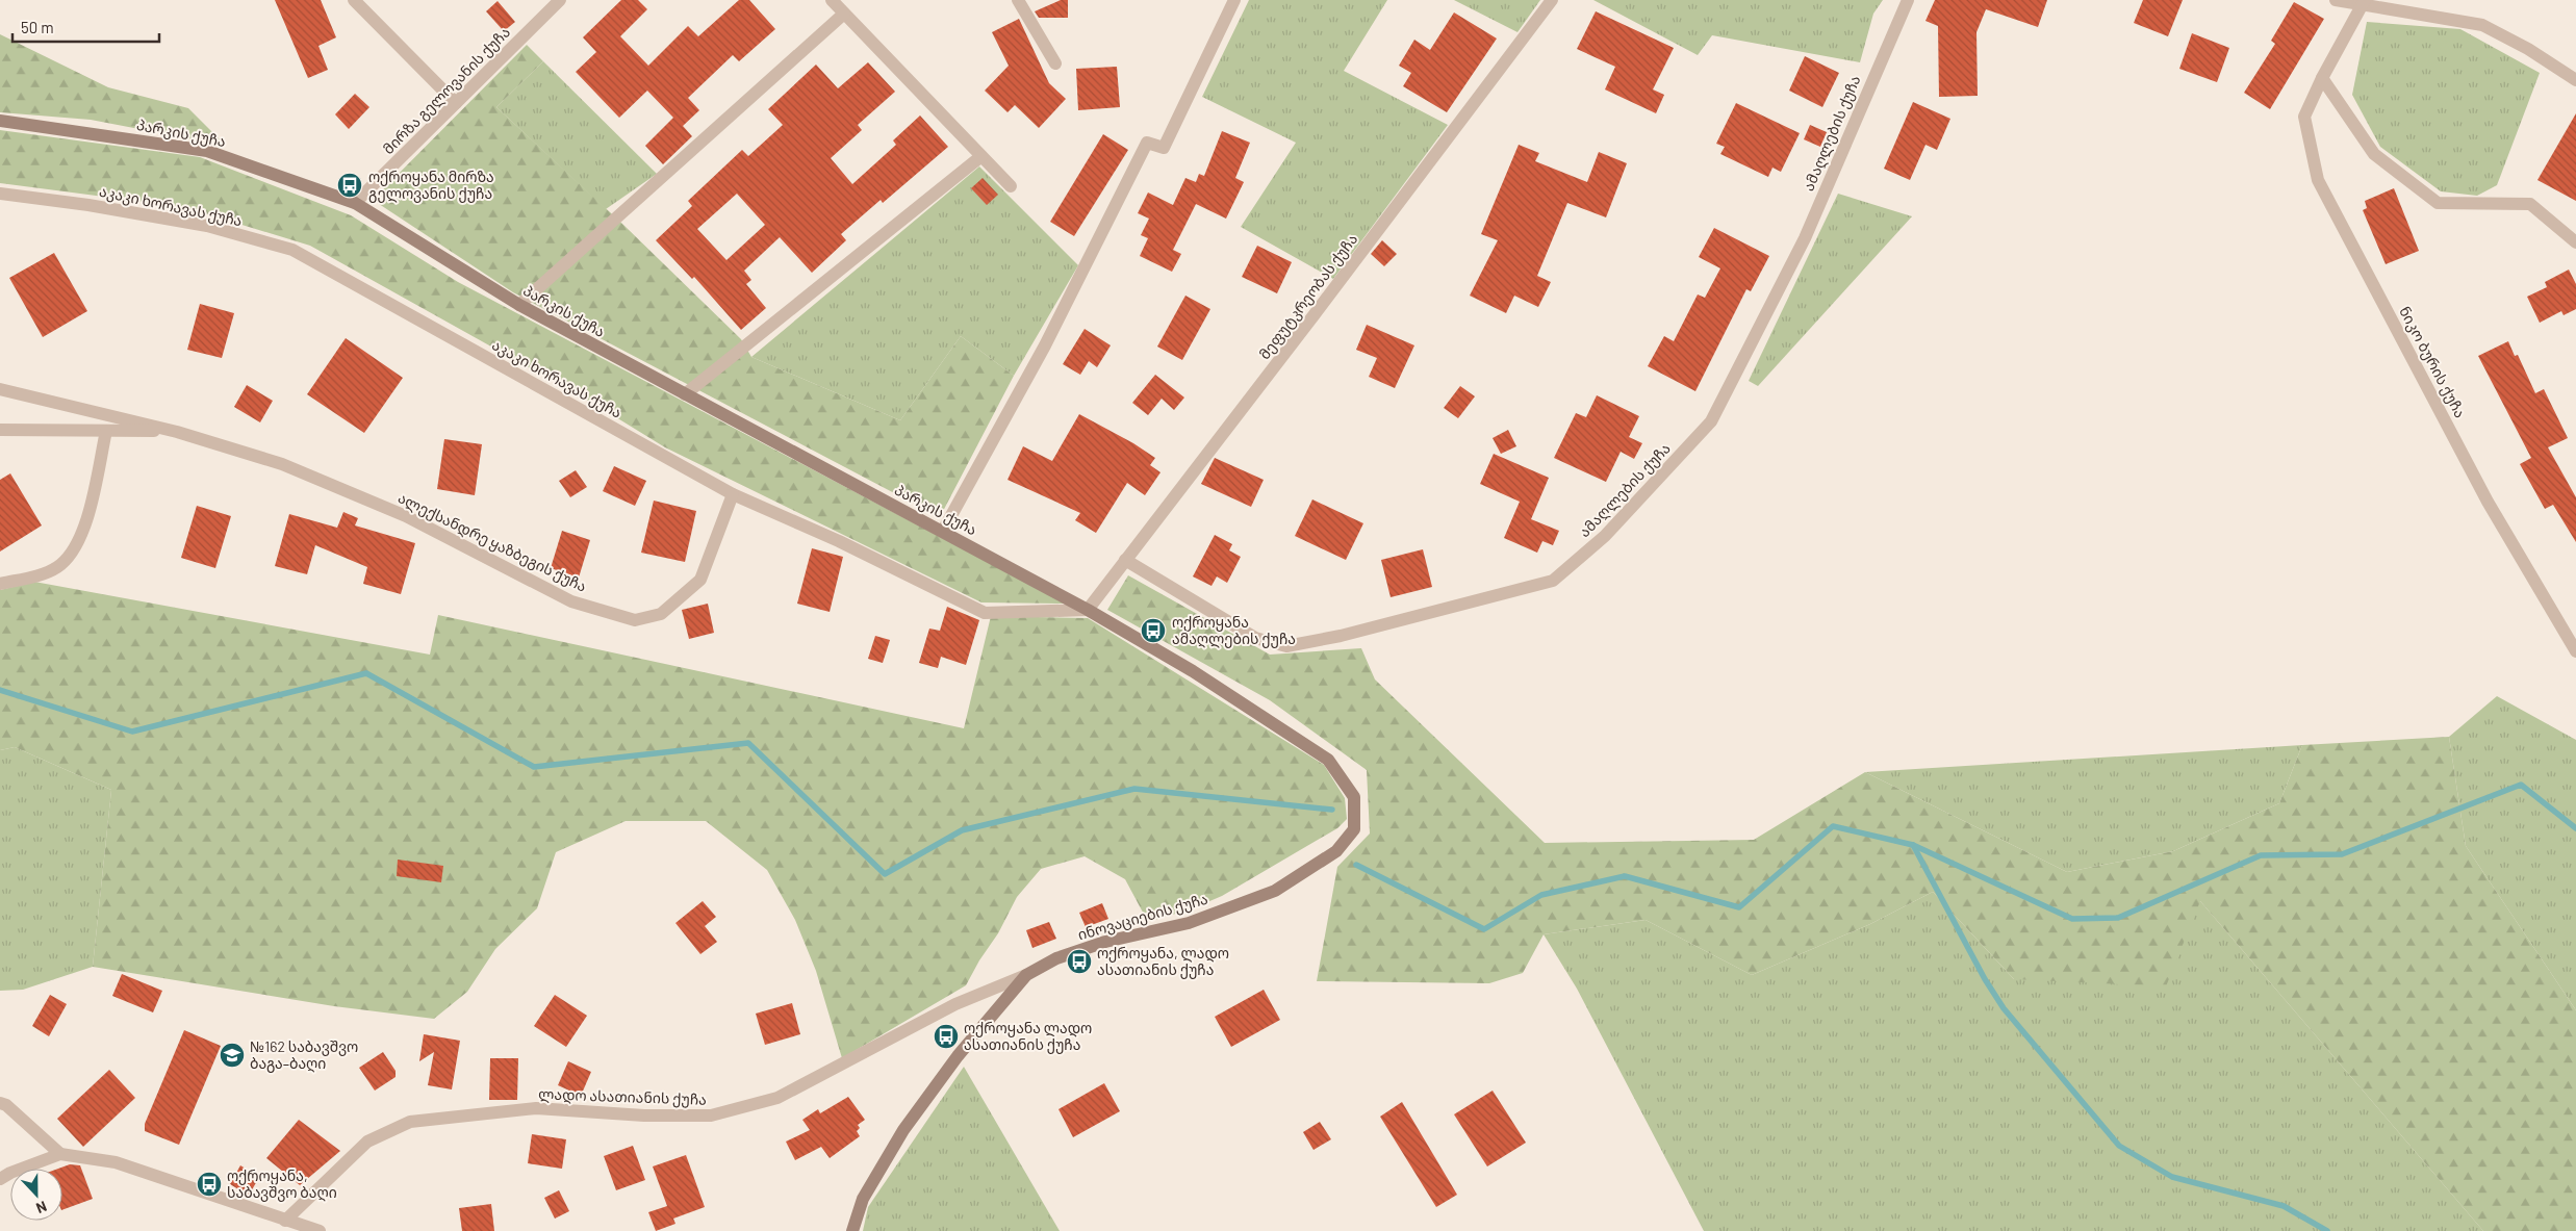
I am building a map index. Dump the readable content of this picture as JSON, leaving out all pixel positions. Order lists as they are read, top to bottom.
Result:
{
  "streets": {
    "street": [
      "მირზა გელოვანის ქუჩა",
      "პარკის ქუჩა",
      "ამაღლების ქუჩა",
      "აკაკი ხორავას ქუჩა",
      "მეფუტკრეობას ქუჩა",
      "ნიკო ბურის ქუჩა",
      "ალექსანდრე ყაზბეგის ქუჩა",
      "ინოვაციების ქუჩა",
      "ლადო ასათიანის ქუჩა"
    ]
  },
  "crossings": [
    ["მირზა გელოვანის ქუჩა", "პარკის ქუჩა"],
    ["პარკის ქუჩა", "აკაკი ხორავას ქუჩა"],
    ["პარკის ქუჩა", "მეფუტკრეობას ქუჩა"],
    ["პარკის ქუჩა", "ინოვაციების ქუჩა"],
    ["ამაღლების ქუჩა", "მეფუტკრეობას ქუჩა"],
    ["აკაკი ხორავას ქუჩა", "მეფუტკრეობას ქუჩა"],
    ["აკაკი ხორავას ქუჩა", "ალექსანდრე ყაზბეგის ქუჩა"],
    ["აკაკი ხორავას ქუჩა", "ინოვაციების ქუჩა"],
    ["მეფუტკრეობას ქუჩა", "ინოვაციების ქუჩა"],
    ["ინოვაციების ქუჩა", "ლადო ასათიანის ქუჩა"]
  ],
  "places": {
    "bus stop": [
      "ოქროყანა მირზა გელოვანის ქუჩა",
      "ოქროყანა ამაღლების ქუჩა",
      "ოქროყანა, ლადო ასათიანის ქუჩა",
      "ოქროყანა ლადო ასათიანის ქუჩა",
      "ოქროყანა, საბავშვო ბაღი"
    ],
    "school or university": ["№162 საბავშვო ბაგა–ბაღი"]
  },
  "scale_bar": "50 m",
  "north": "bottom"
}
